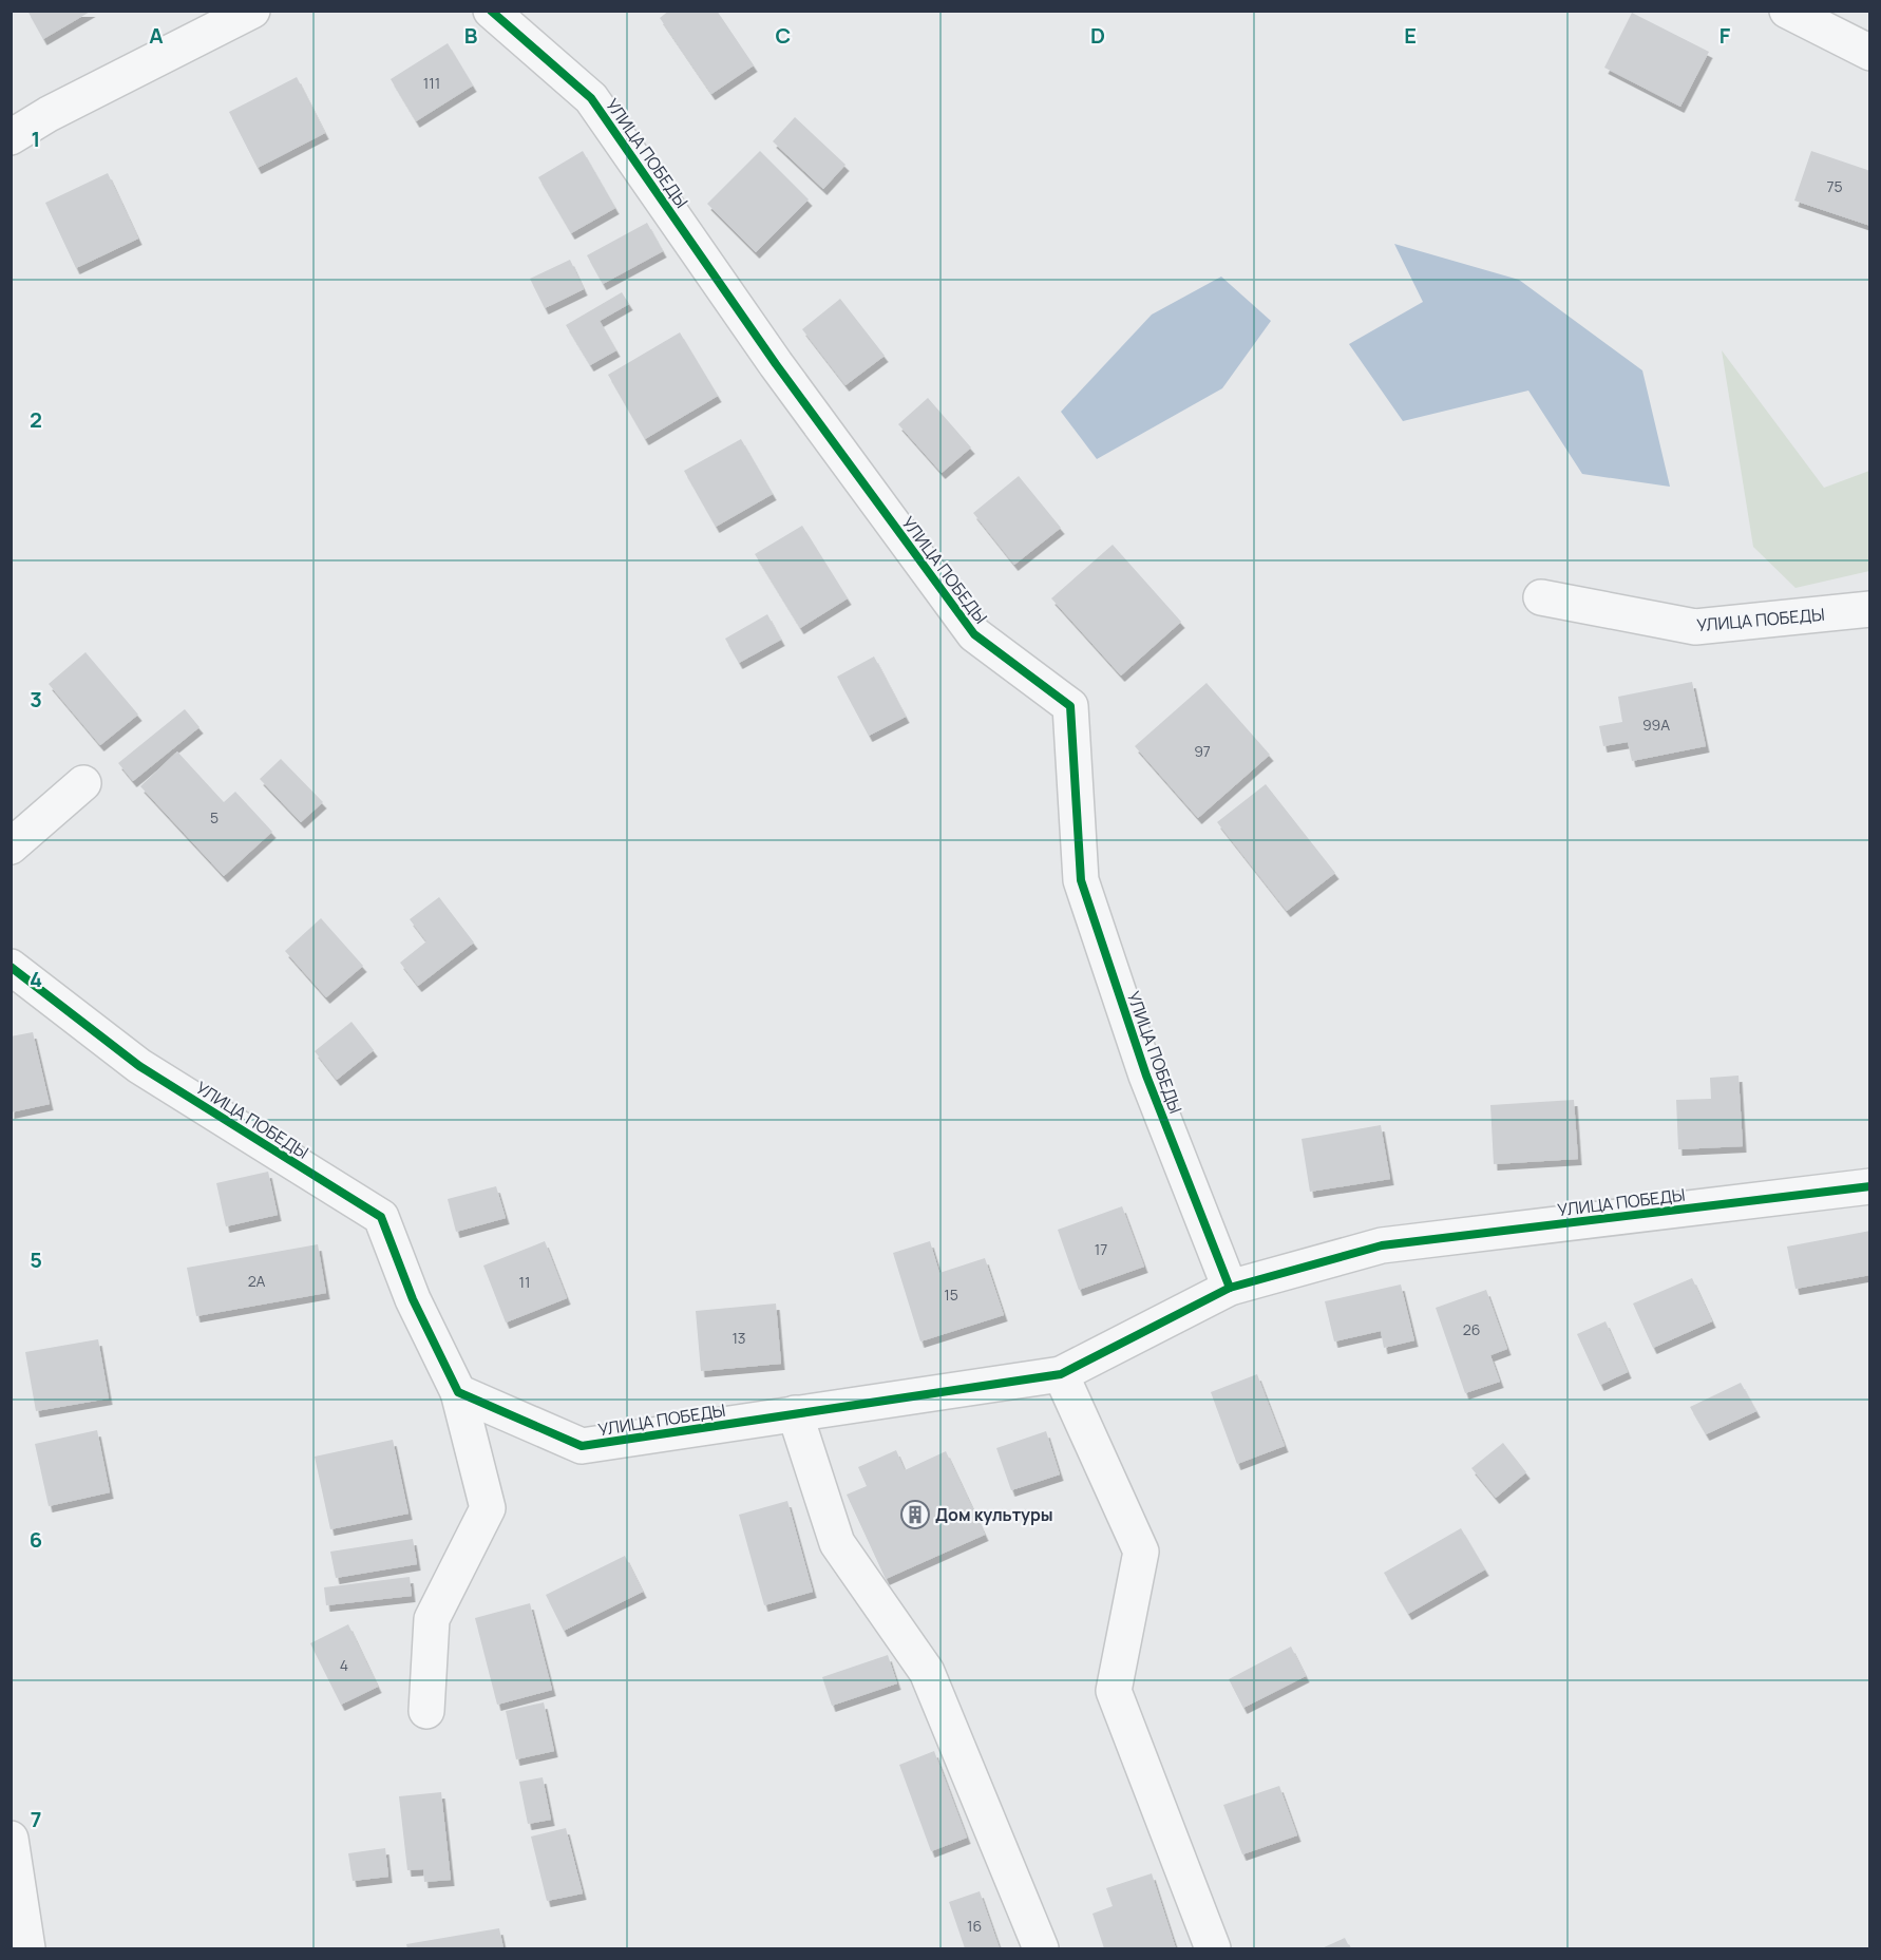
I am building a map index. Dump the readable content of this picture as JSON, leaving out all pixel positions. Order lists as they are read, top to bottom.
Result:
{
  "streets": {
    "street": ["УЛИЦА ПОБЕДЫ"]
  },
  "places": {
    "building": ["Дом культуры"]
  },
  "house_numbers": [
    "111",
    "75",
    "99А",
    "97",
    "5",
    "17",
    "2А",
    "11",
    "15",
    "26",
    "13",
    "4",
    "16"
  ],
  "grid": {
    "columns": [
      "A",
      "B",
      "C",
      "D",
      "E",
      "F"
    ],
    "rows": [
      "1",
      "2",
      "3",
      "4",
      "5",
      "6",
      "7"
    ]
  }
}
